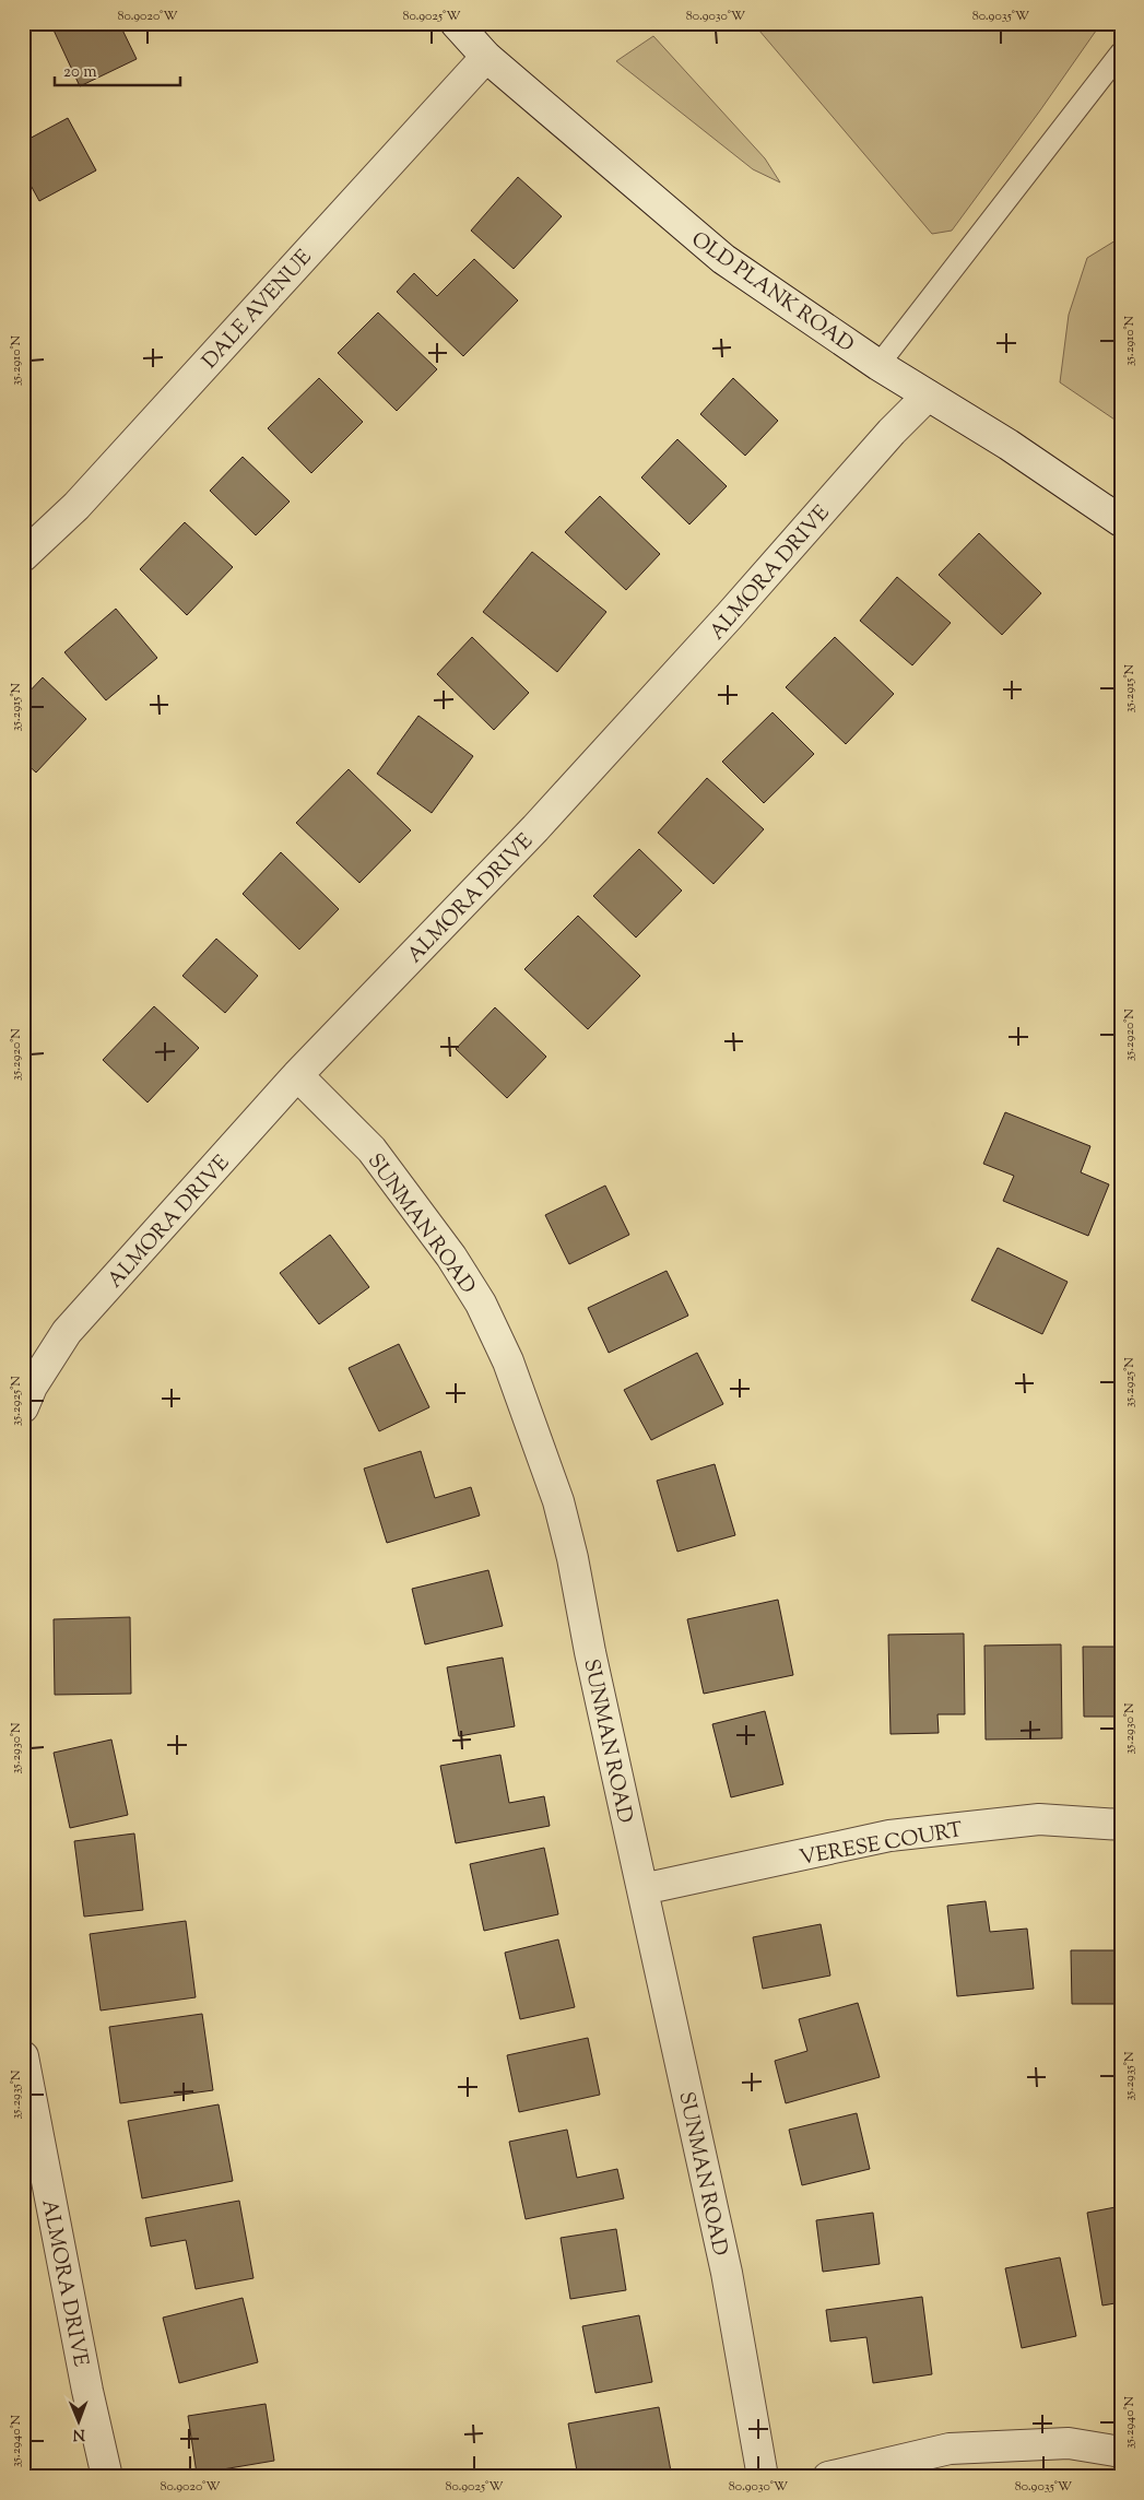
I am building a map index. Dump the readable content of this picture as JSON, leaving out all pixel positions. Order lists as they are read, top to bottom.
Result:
{
  "streets": {
    "street": [
      "OLD PLANK ROAD",
      "DALE AVENUE",
      "ALMORA DRIVE",
      "SUNMAN ROAD",
      "VERESE COURT"
    ]
  },
  "crossings": [
    ["OLD PLANK ROAD", "DALE AVENUE"],
    ["OLD PLANK ROAD", "ALMORA DRIVE"],
    ["ALMORA DRIVE", "SUNMAN ROAD"],
    ["SUNMAN ROAD", "VERESE COURT"]
  ],
  "scale_bar": "20 m",
  "north": "bottom",
  "coordinates": [
    "80.9020°W",
    "80.9025°W",
    "80.9030°W",
    "80.9035°W",
    "35.2910°N",
    "35.2915°N",
    "35.2920°N",
    "35.2925°N",
    "35.2930°N",
    "35.2935°N",
    "35.2940°N"
  ]
}
